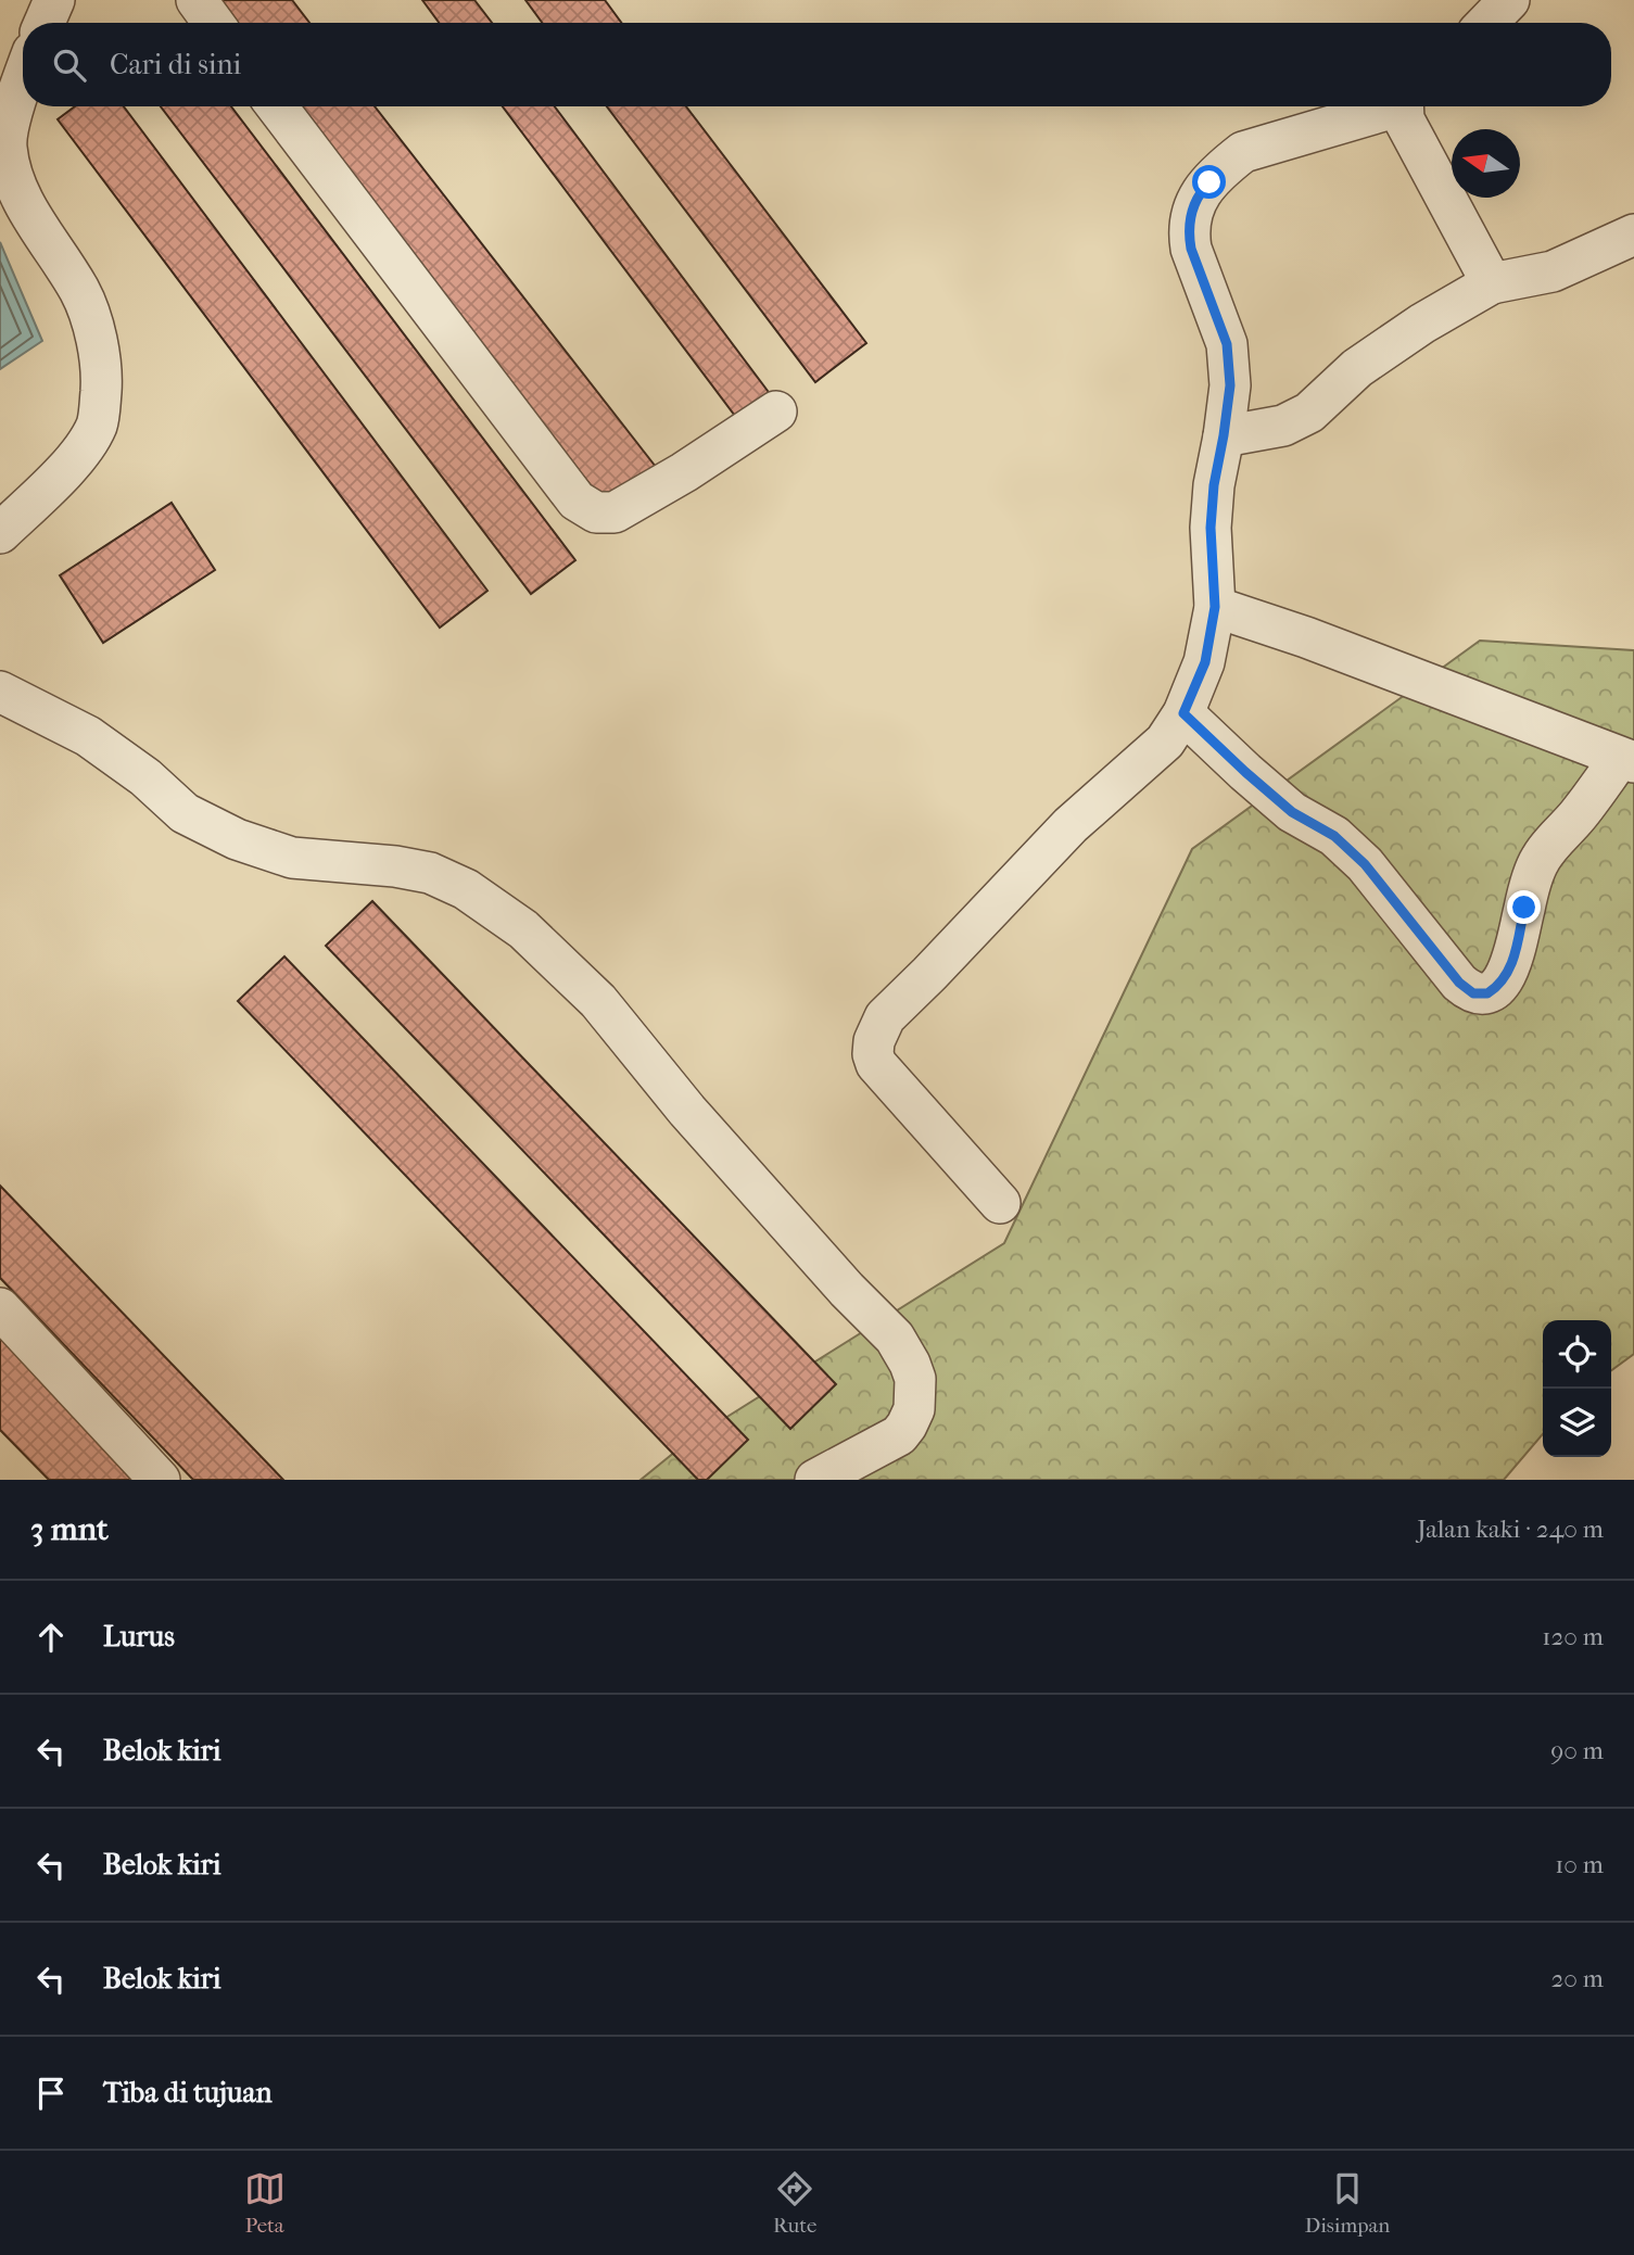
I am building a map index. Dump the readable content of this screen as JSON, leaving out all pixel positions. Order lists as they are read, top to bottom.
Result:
{
  "north": "left",
  "page": {
    "search": "Cari di sini",
    "heading": ["3 mnt", "Jalan kaki · 240 m"],
    "list": [
      ["Lurus", "120 m"],
      ["Belok kiri", "90 m"],
      ["Belok kiri", "10 m"],
      ["Belok kiri", "20 m"],
      "Tiba di tujuan"
    ],
    "nav": ["Peta", "Rute", "Disimpan"]
  }
}
